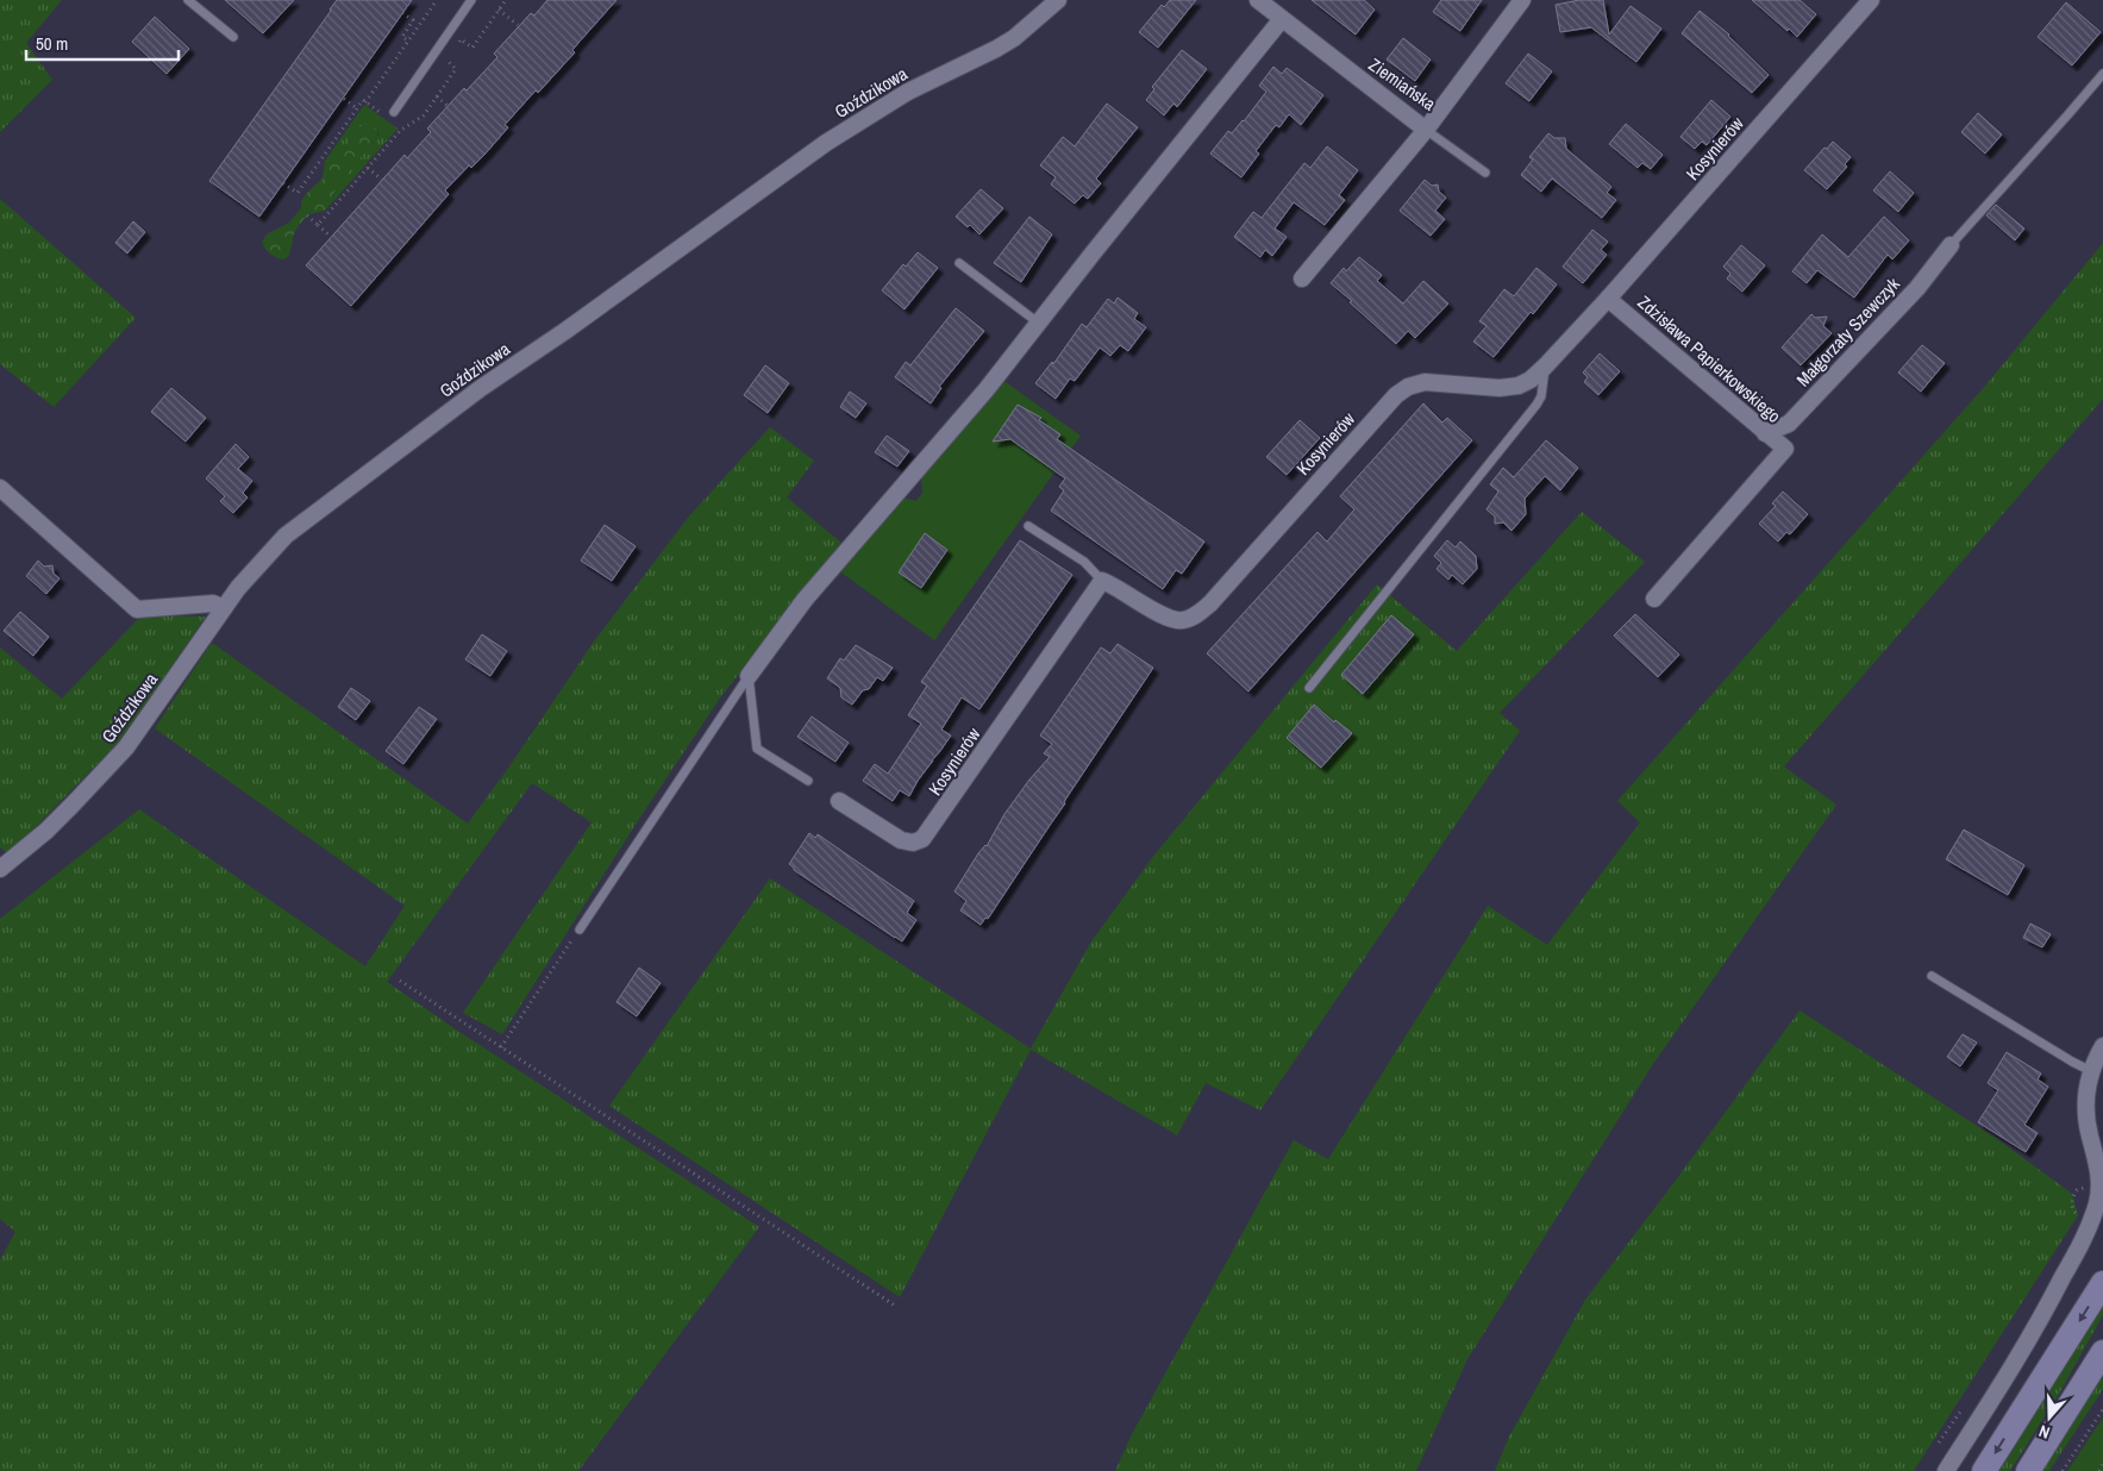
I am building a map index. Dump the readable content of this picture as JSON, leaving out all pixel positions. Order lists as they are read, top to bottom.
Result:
{
  "streets": {
    "street": [
      "Ziemiańska",
      "Goździkowa",
      "Kosynierów",
      "Małgorzaty Szewczyk",
      "Zdzisława Papierkowskiego"
    ]
  },
  "crossings": [
    ["Kosynierów", "Zdzisława Papierkowskiego"],
    ["Małgorzaty Szewczyk", "Zdzisława Papierkowskiego"]
  ],
  "scale_bar": "50 m",
  "north": "bottom"
}
